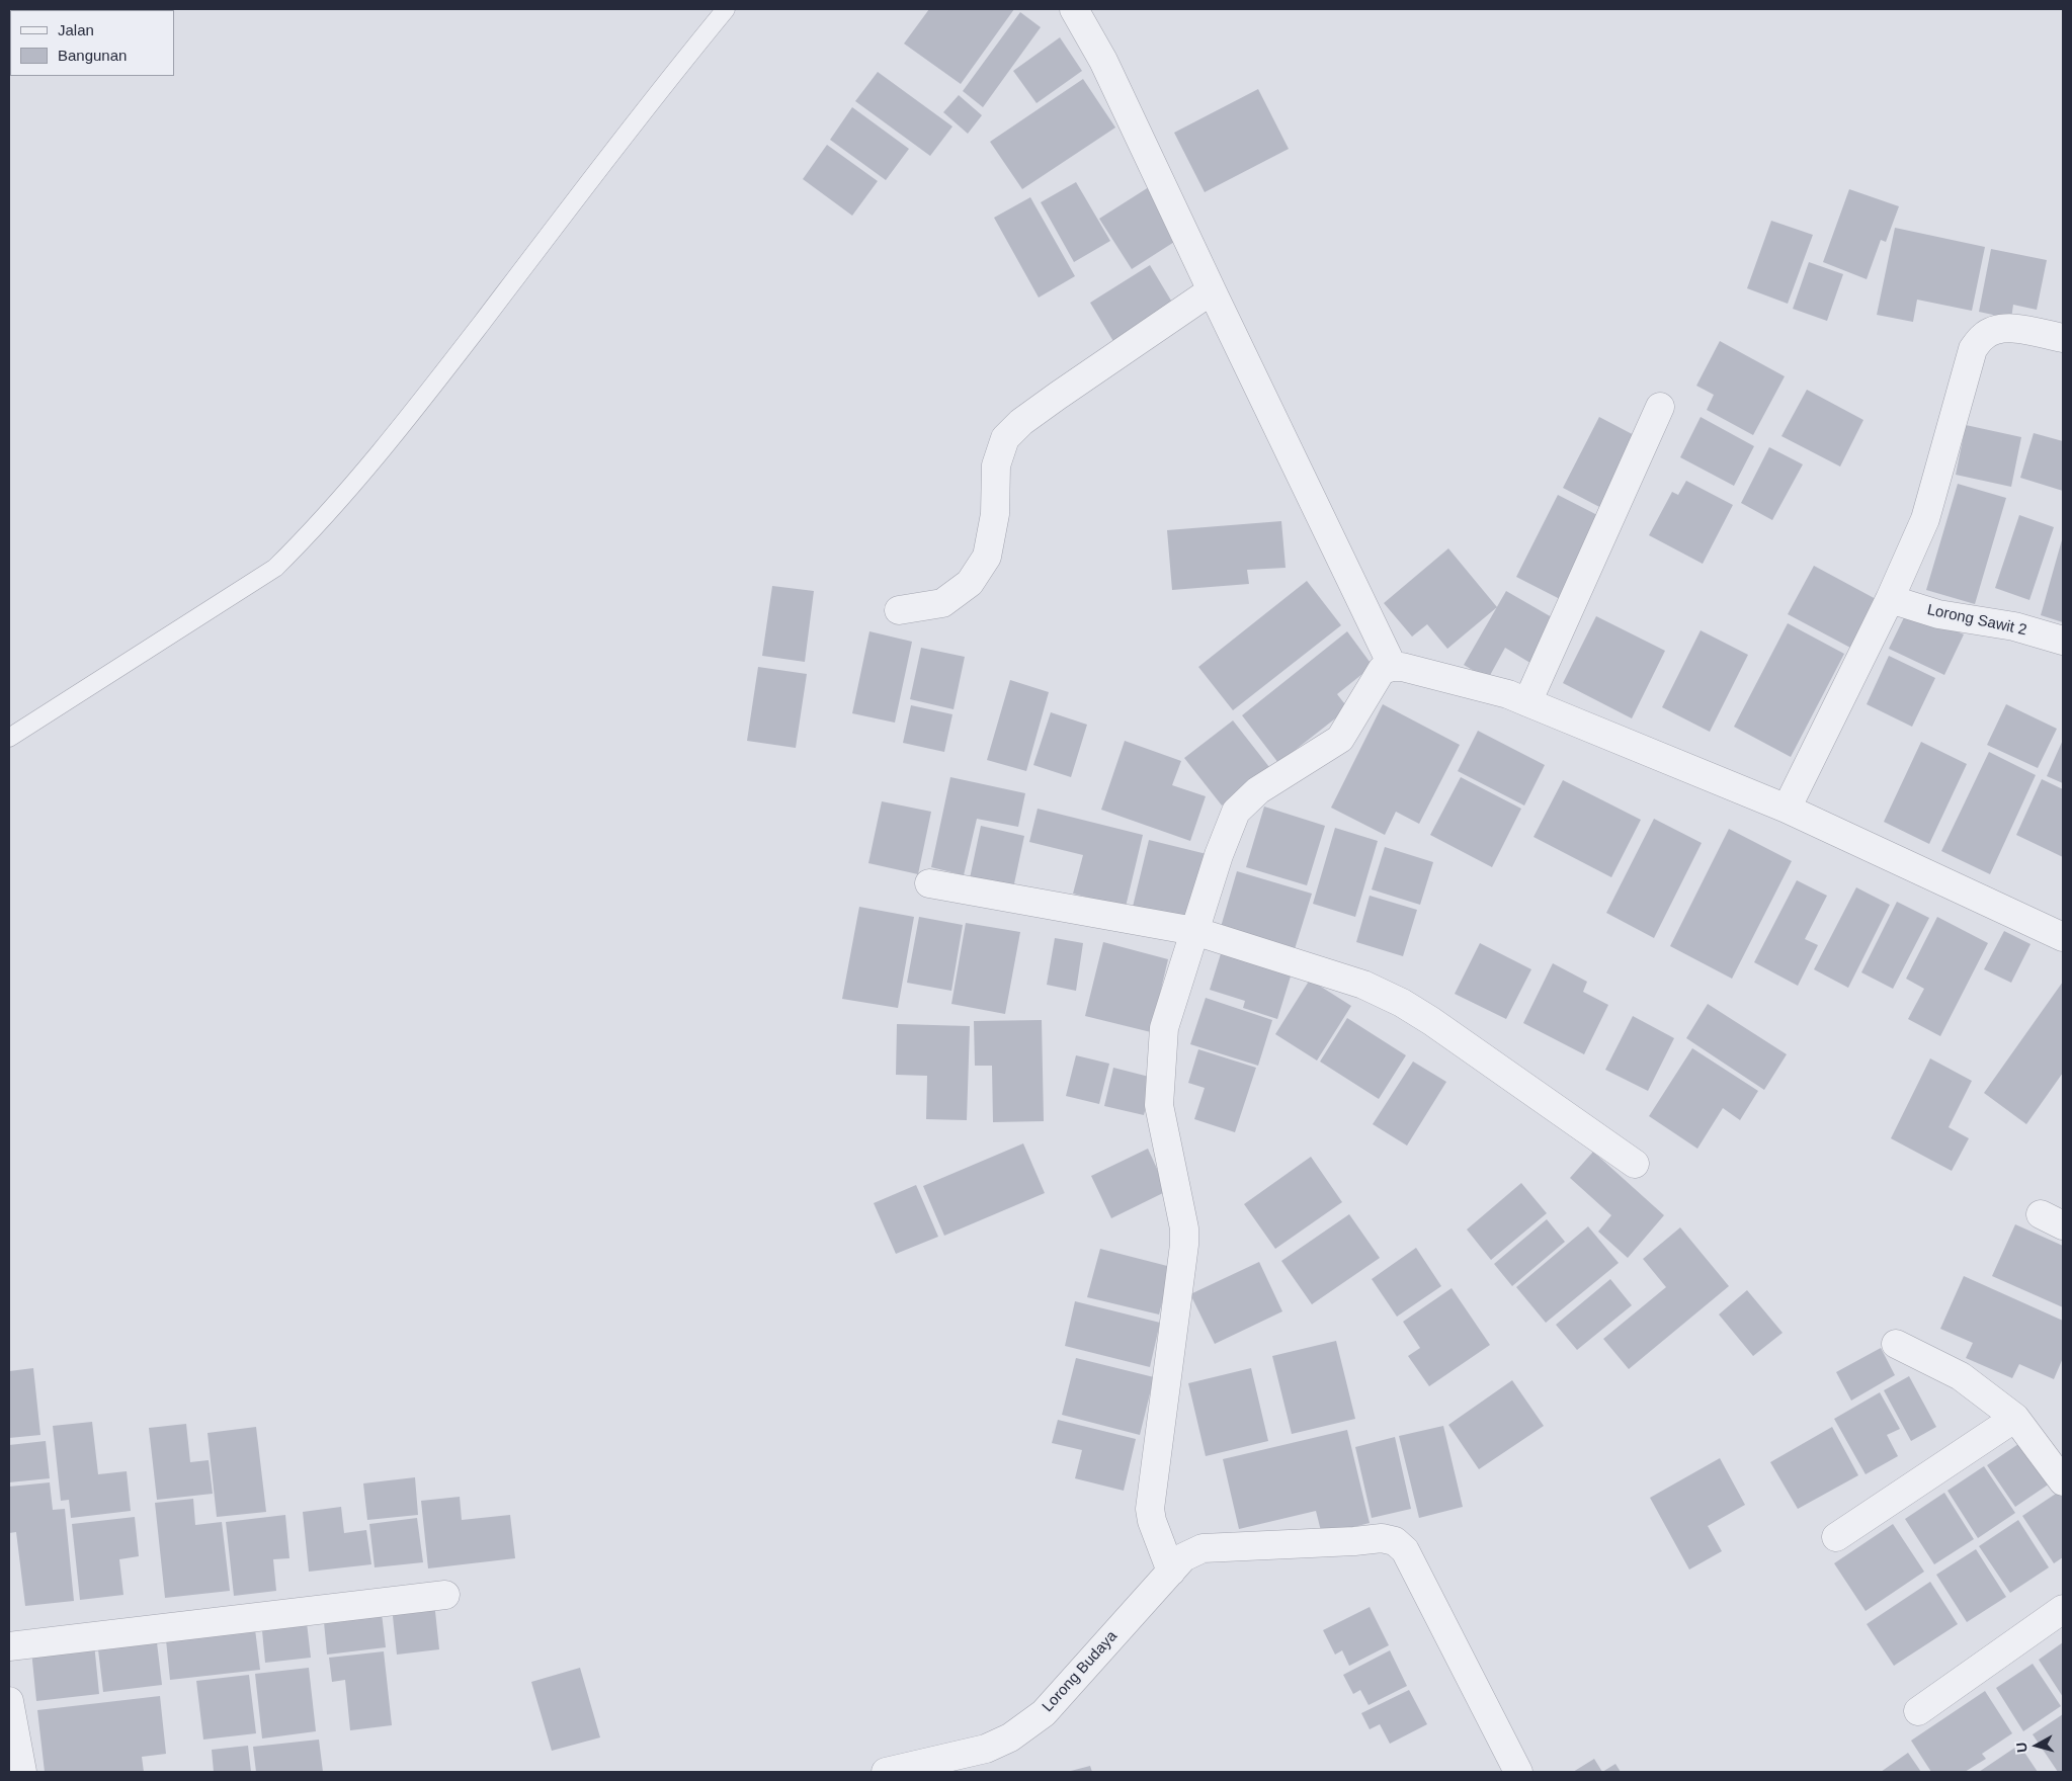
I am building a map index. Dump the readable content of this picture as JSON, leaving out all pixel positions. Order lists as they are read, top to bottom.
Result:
{
  "streets": {
    "street": ["Lorong Sawit 2", "Lorong Budaya"]
  },
  "legend": ["Jalan", "Bangunan"],
  "north": "left"
}
